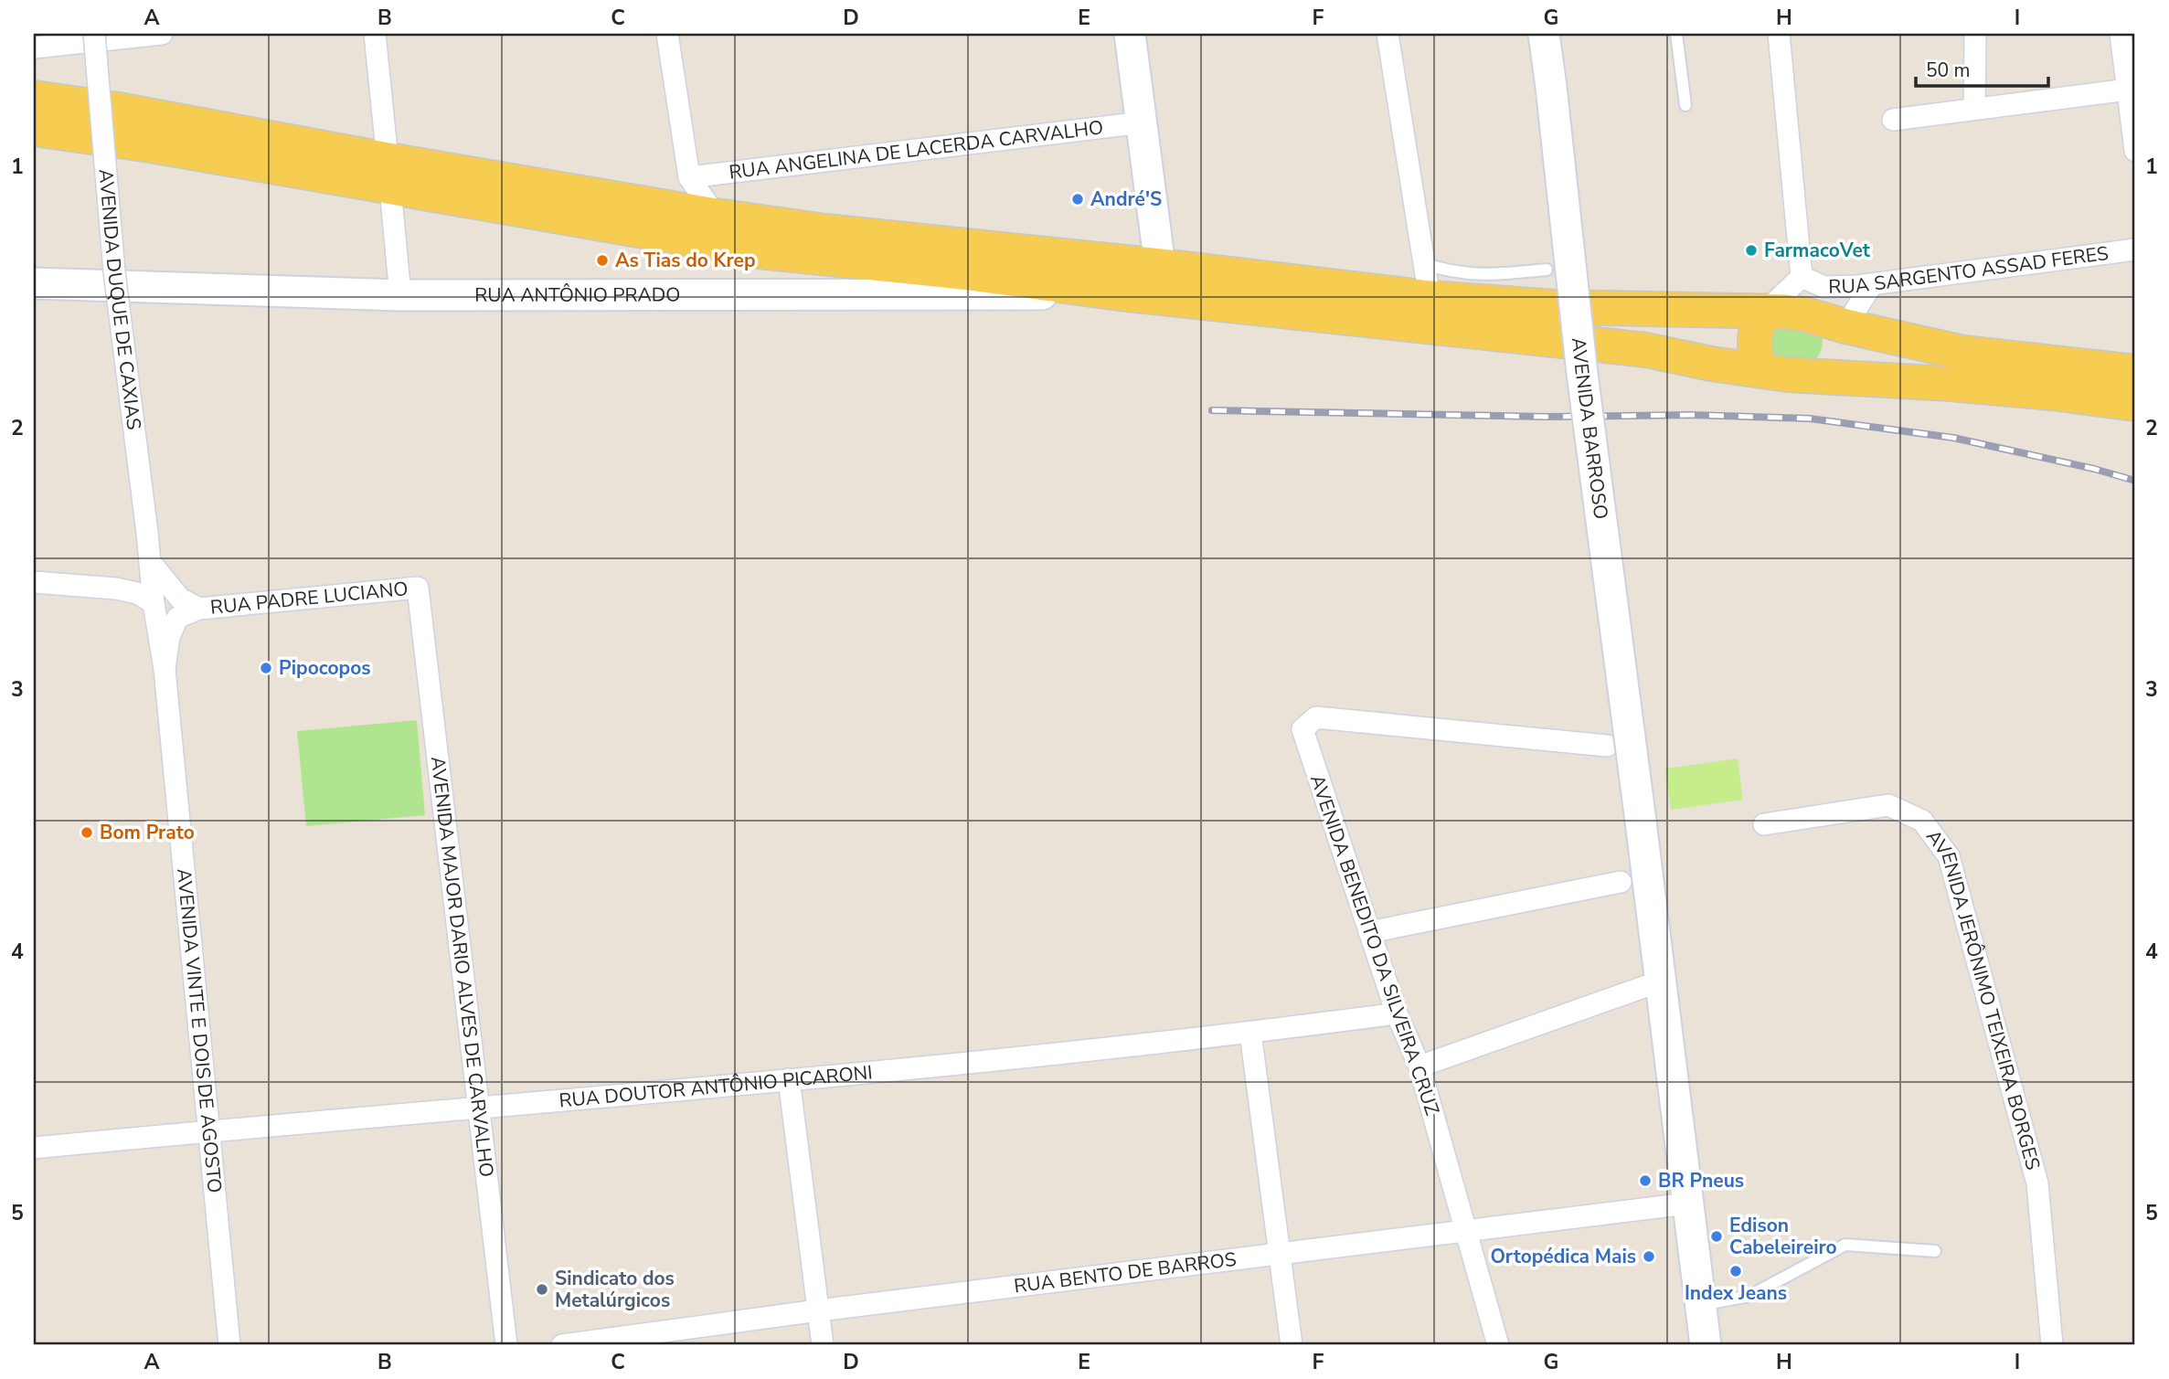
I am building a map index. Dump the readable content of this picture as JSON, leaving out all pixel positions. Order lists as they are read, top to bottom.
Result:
{
  "streets": {
    "street": [
      "RUA ANGELINA DE LACERDA CARVALHO",
      "RUA SARGENTO ASSAD FERES",
      "RUA ANTÔNIO PRADO",
      "AVENIDA DUQUE DE CAXIAS",
      "AVENIDA BARROSO",
      "RUA PADRE LUCIANO",
      "AVENIDA BENEDITO DA SILVEIRA CRUZ",
      "AVENIDA MAJOR DARIO ALVES DE CARVALHO",
      "AVENIDA JERÔNIMO TEIXEIRA BORGES",
      "AVENIDA VINTE E DOIS DE AGOSTO",
      "RUA DOUTOR ANTÔNIO PICARONI",
      "RUA BENTO DE BARROS"
    ]
  },
  "crossings": [
    ["AVENIDA DUQUE DE CAXIAS", "RUA PADRE LUCIANO"],
    ["AVENIDA DUQUE DE CAXIAS", "AVENIDA VINTE E DOIS DE AGOSTO"],
    ["AVENIDA BARROSO", "RUA BENTO DE BARROS"],
    ["RUA PADRE LUCIANO", "AVENIDA MAJOR DARIO ALVES DE CARVALHO"],
    ["RUA PADRE LUCIANO", "AVENIDA VINTE E DOIS DE AGOSTO"],
    ["AVENIDA BENEDITO DA SILVEIRA CRUZ", "RUA DOUTOR ANTÔNIO PICARONI"],
    ["AVENIDA BENEDITO DA SILVEIRA CRUZ", "RUA BENTO DE BARROS"],
    ["AVENIDA MAJOR DARIO ALVES DE CARVALHO", "RUA DOUTOR ANTÔNIO PICARONI"],
    ["AVENIDA VINTE E DOIS DE AGOSTO", "RUA DOUTOR ANTÔNIO PICARONI"]
  ],
  "places": [
    "André'S",
    "FarmacoVet",
    "As Tias do Krep",
    "Pipocopos",
    "Bom Prato",
    "BR Pneus",
    "Edison Cabeleireiro",
    "Ortopédica Mais",
    "Index Jeans",
    "Sindicato dos Metalúrgicos"
  ],
  "scale_bar": "50 m",
  "grid": {
    "columns": [
      "A",
      "B",
      "C",
      "D",
      "E",
      "F",
      "G",
      "H",
      "I"
    ],
    "rows": [
      "1",
      "2",
      "3",
      "4",
      "5"
    ]
  }
}
